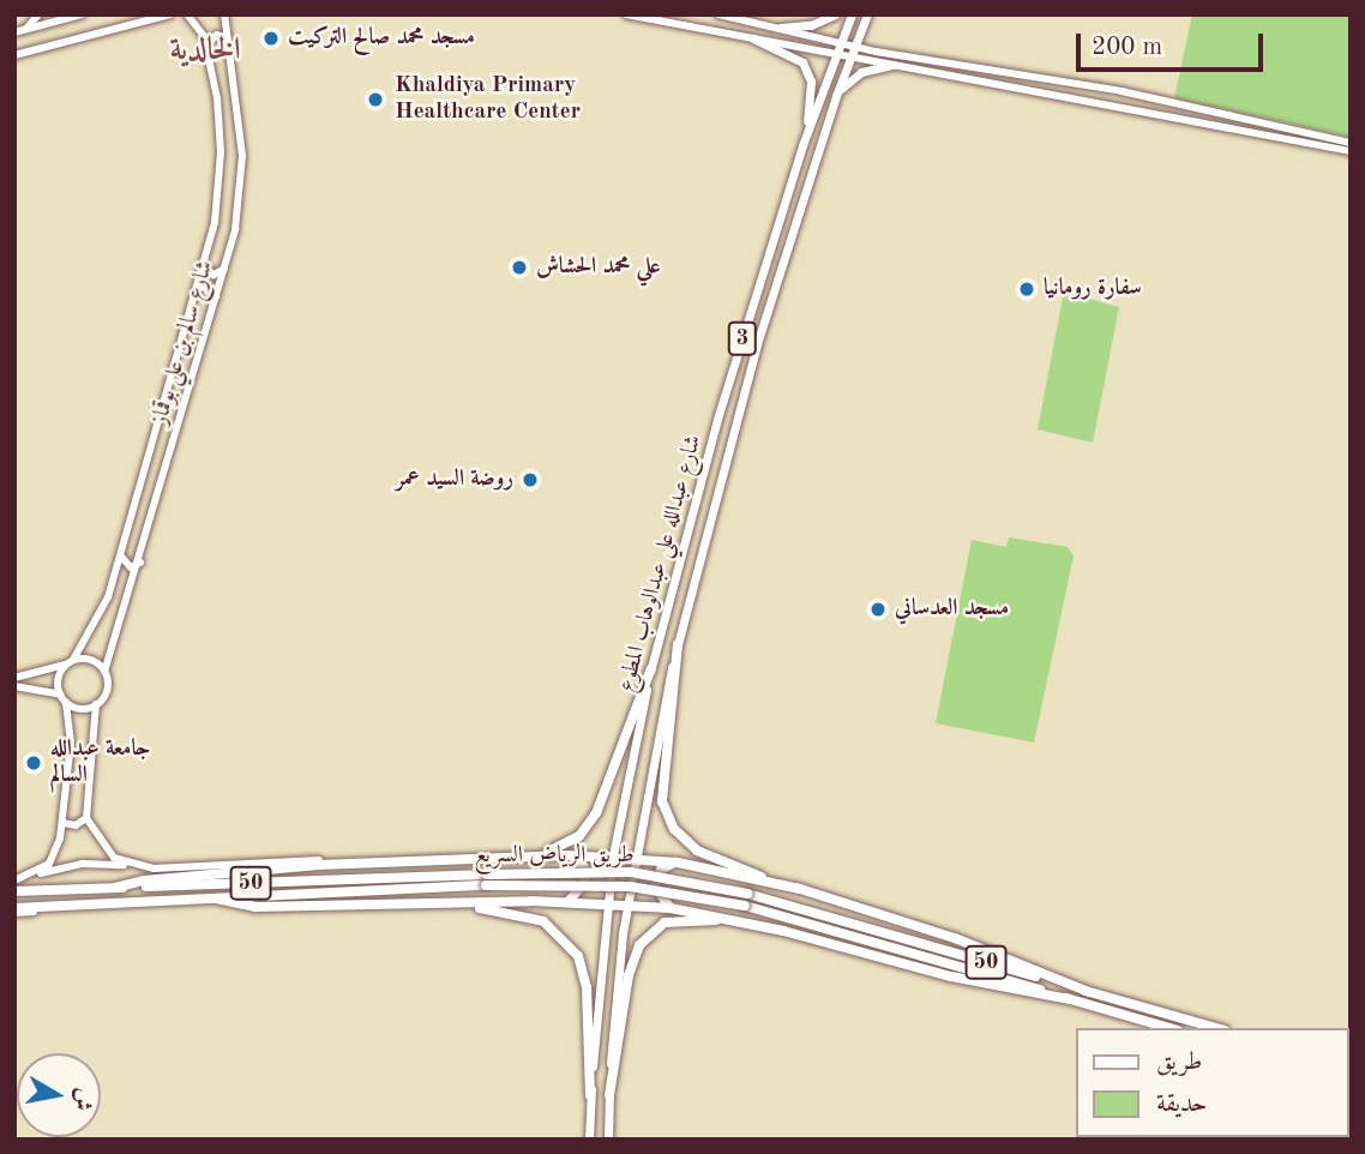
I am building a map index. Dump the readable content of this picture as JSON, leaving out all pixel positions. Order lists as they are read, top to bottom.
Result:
{
  "streets": {
    "highway": ["طريق الرياض السريع", "50"],
    "main road": ["3", "شارع سالم بن علي بوقماز", "شارع عبدالله علي عبدالوهاب المطوع"]
  },
  "districts": ["الخالدية"],
  "places": [
    "مسجد محمد صالح التركيت",
    "Khaldiya Primary Healthcare Center",
    "علي محمد الحشاش",
    "سفارة رومانيا",
    "روضة السيد عمر",
    "مسجد العدساني",
    "جامعة عبدالله السالم"
  ],
  "legend": ["طريق", "حديقة"],
  "scale_bar": "200 m",
  "north": "right"
}
